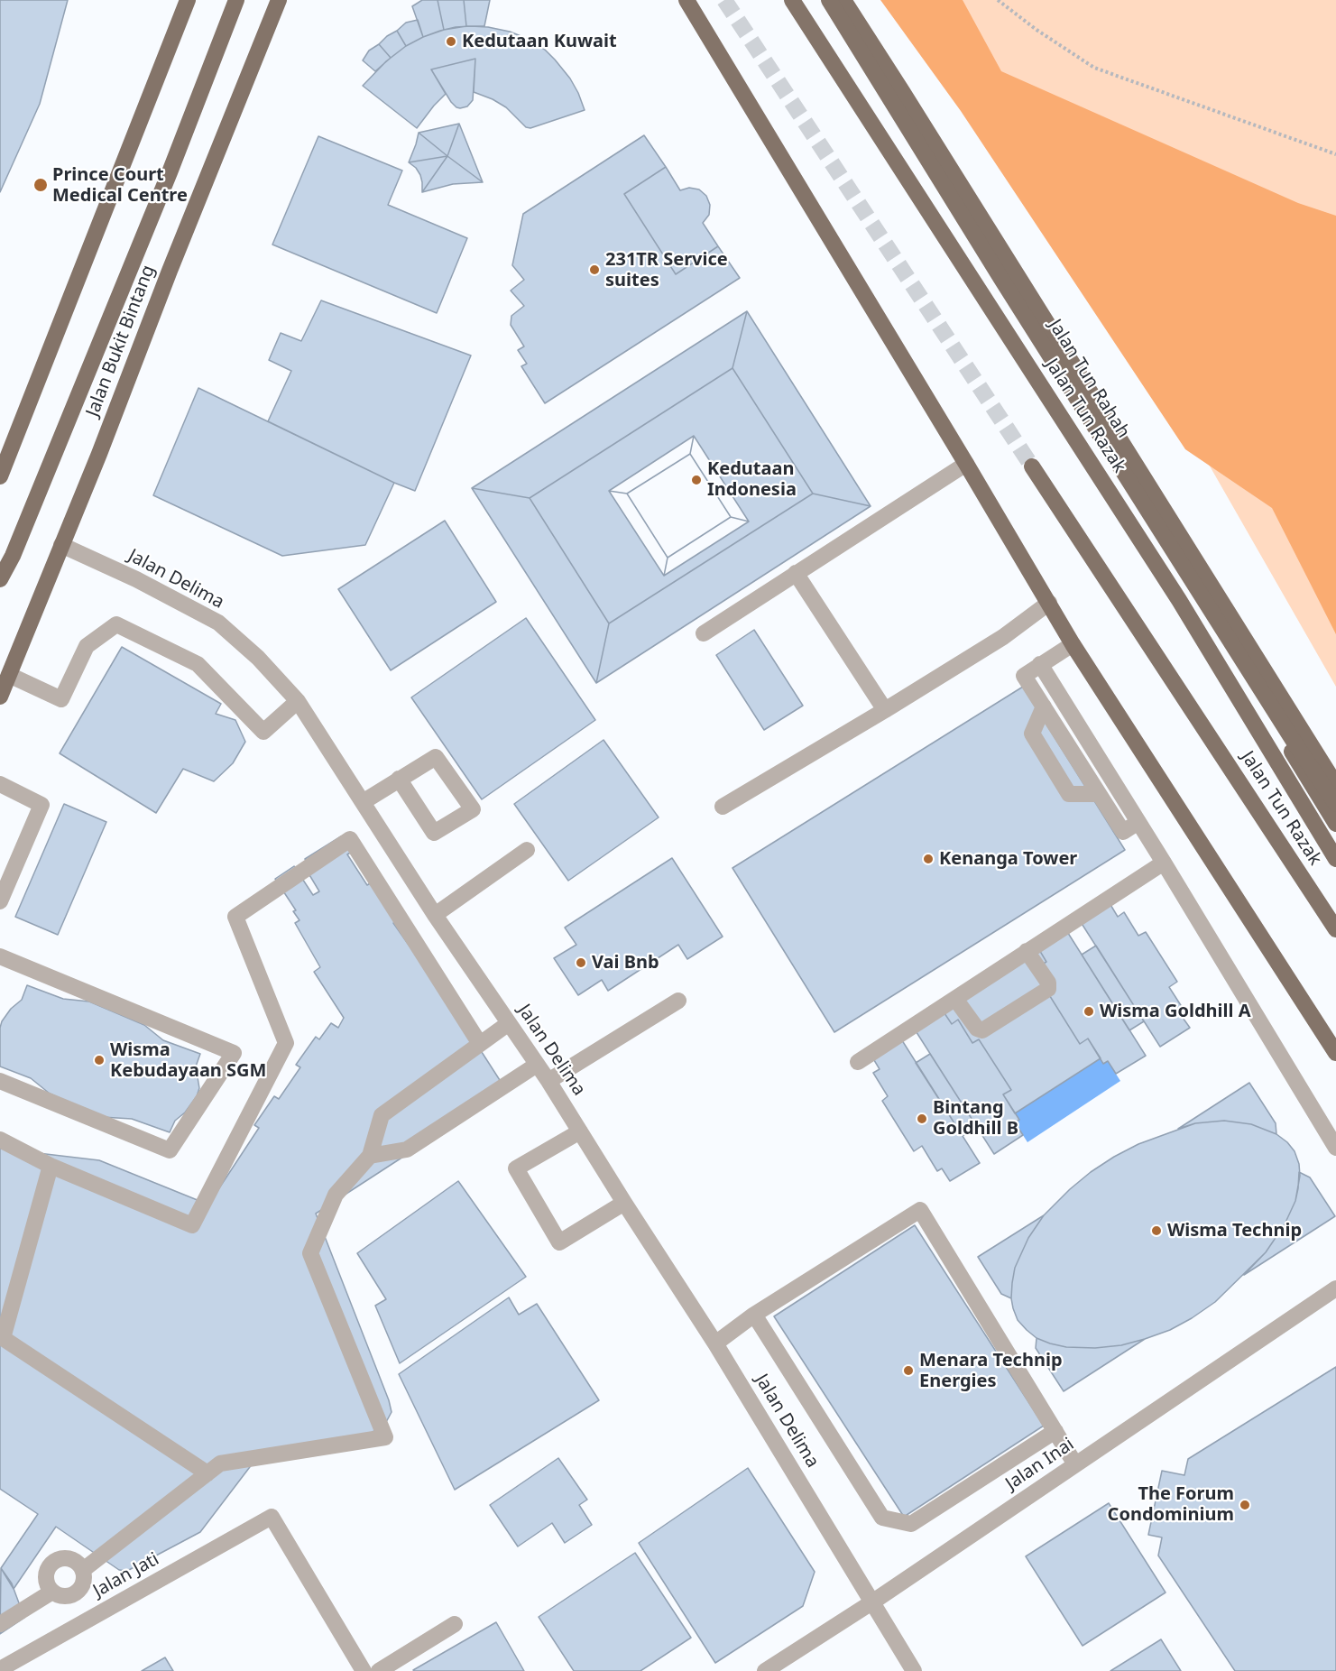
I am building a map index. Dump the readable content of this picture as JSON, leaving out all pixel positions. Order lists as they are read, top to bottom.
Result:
{
  "streets": {
    "main road": ["Jalan Bukit Bintang", "Jalan Tun Rahah", "Jalan Tun Razak"],
    "street": ["Jalan Delima", "Jalan Inai", "Jalan Jati"]
  },
  "crossings": [
    ["Jalan Bukit Bintang", "Jalan Delima"],
    ["Jalan Delima", "Jalan Inai"]
  ],
  "places": [
    "Kedutaan Kuwait",
    "Prince Court Medical Centre",
    "231TR Service suites",
    "Kedutaan Indonesia",
    "Kenanga Tower",
    "Vai Bnb",
    "Wisma Goldhill A",
    "Wisma Kebudayaan SGM",
    "Bintang Goldhill B",
    "Wisma Technip",
    "Menara Technip Energies",
    "The Forum Condominium"
  ]
}
